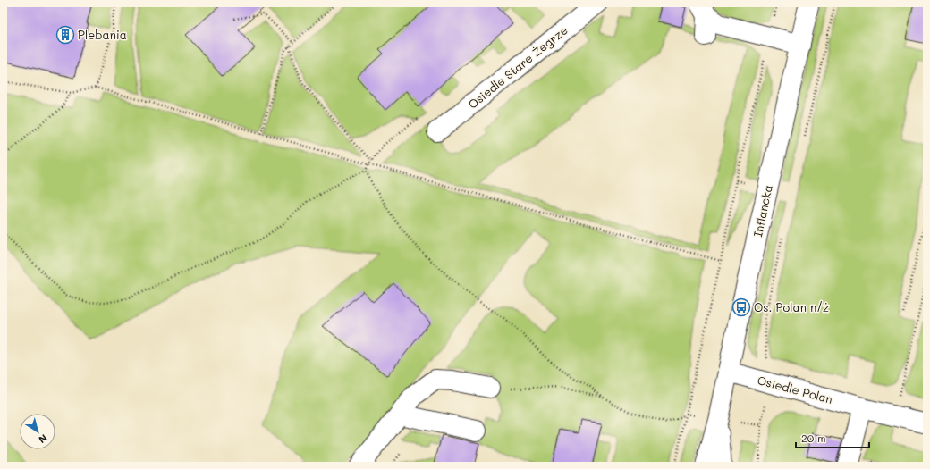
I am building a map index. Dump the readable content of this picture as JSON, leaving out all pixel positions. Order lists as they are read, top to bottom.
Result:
{
  "streets": {
    "street": ["Osiedle Stare Żegrze", "Inflancka", "Osiedle Polan"]
  },
  "crossings": [
    ["Inflancka", "Osiedle Polan"]
  ],
  "places": {
    "building": ["Plebania"],
    "bus stop": ["Os. Polan n/ż"]
  },
  "scale_bar": "20 m",
  "north": "bottom right"
}
